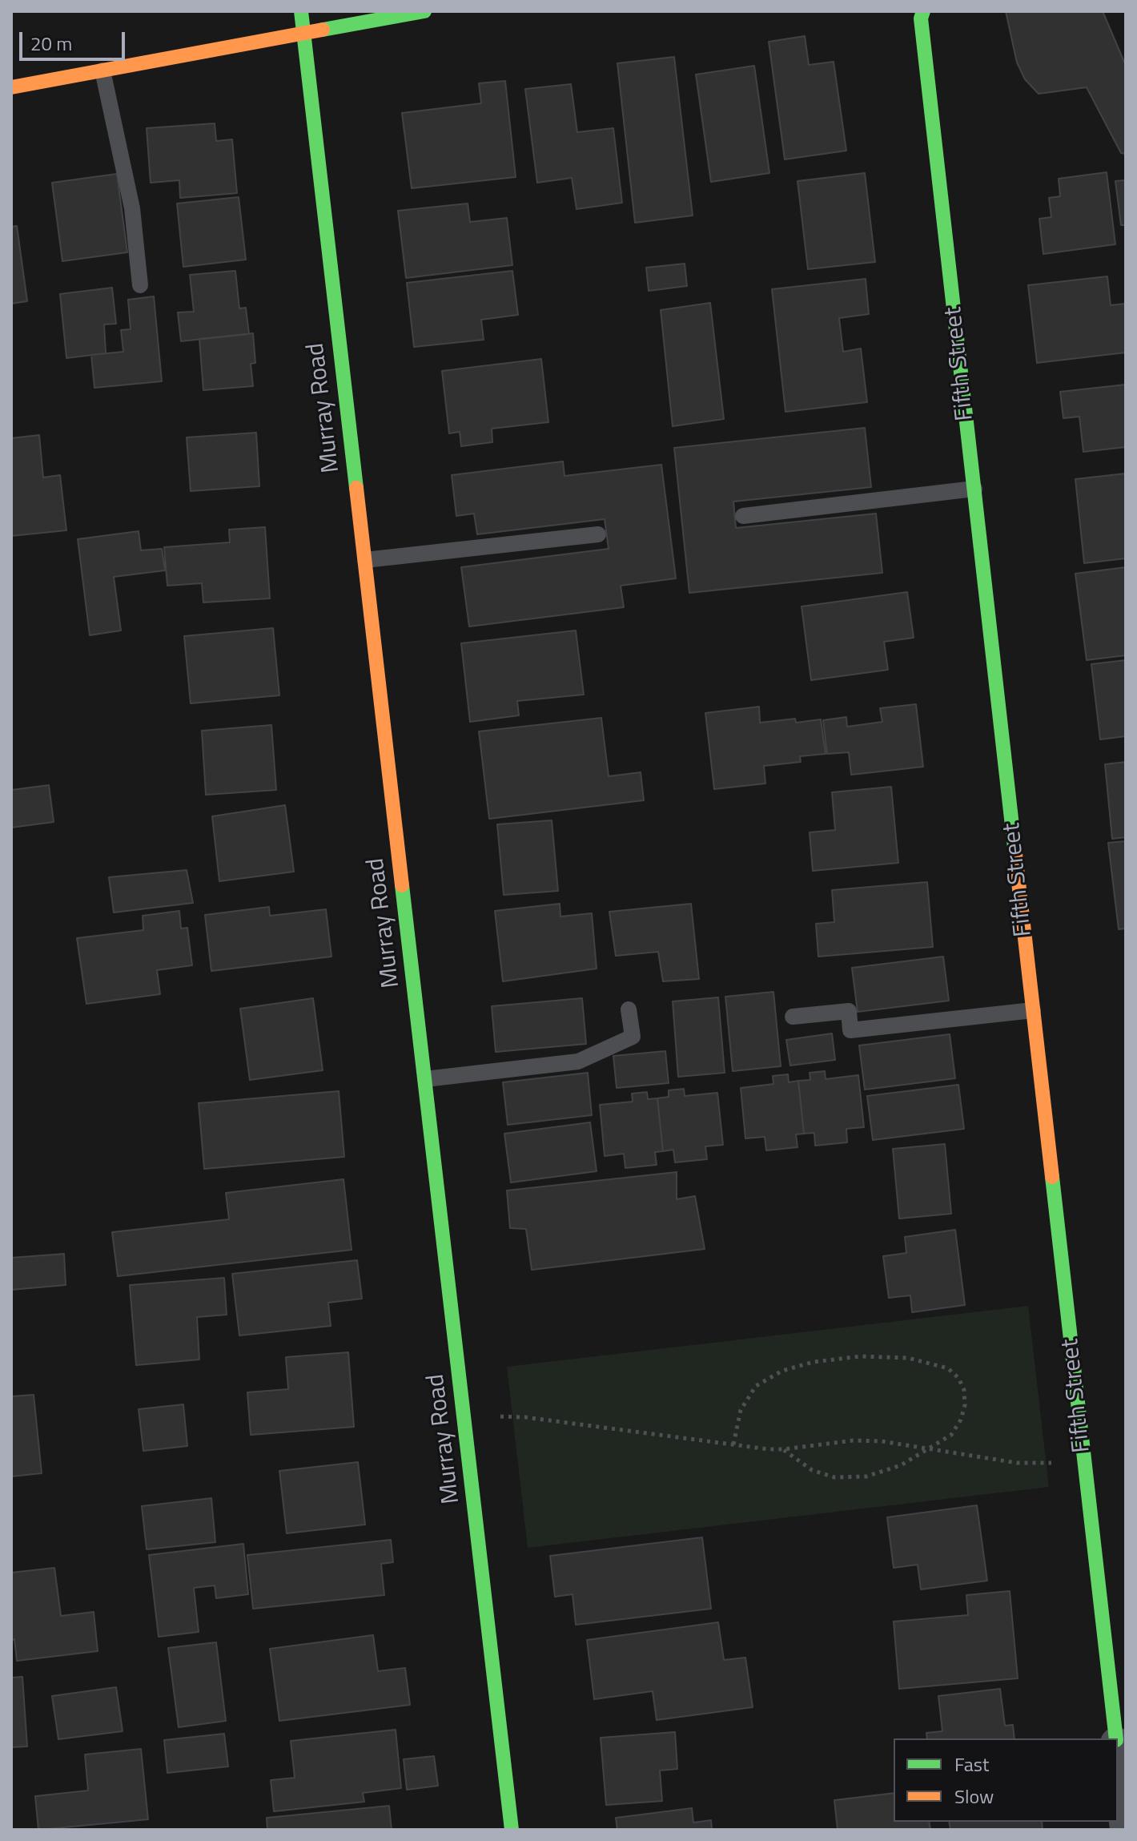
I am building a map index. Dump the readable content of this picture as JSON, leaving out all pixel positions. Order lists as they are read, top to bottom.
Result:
{
  "streets": {
    "street": ["Fifth Street", "Murray Road"]
  },
  "legend": ["Fast", "Slow"],
  "scale_bar": "20 m"
}
